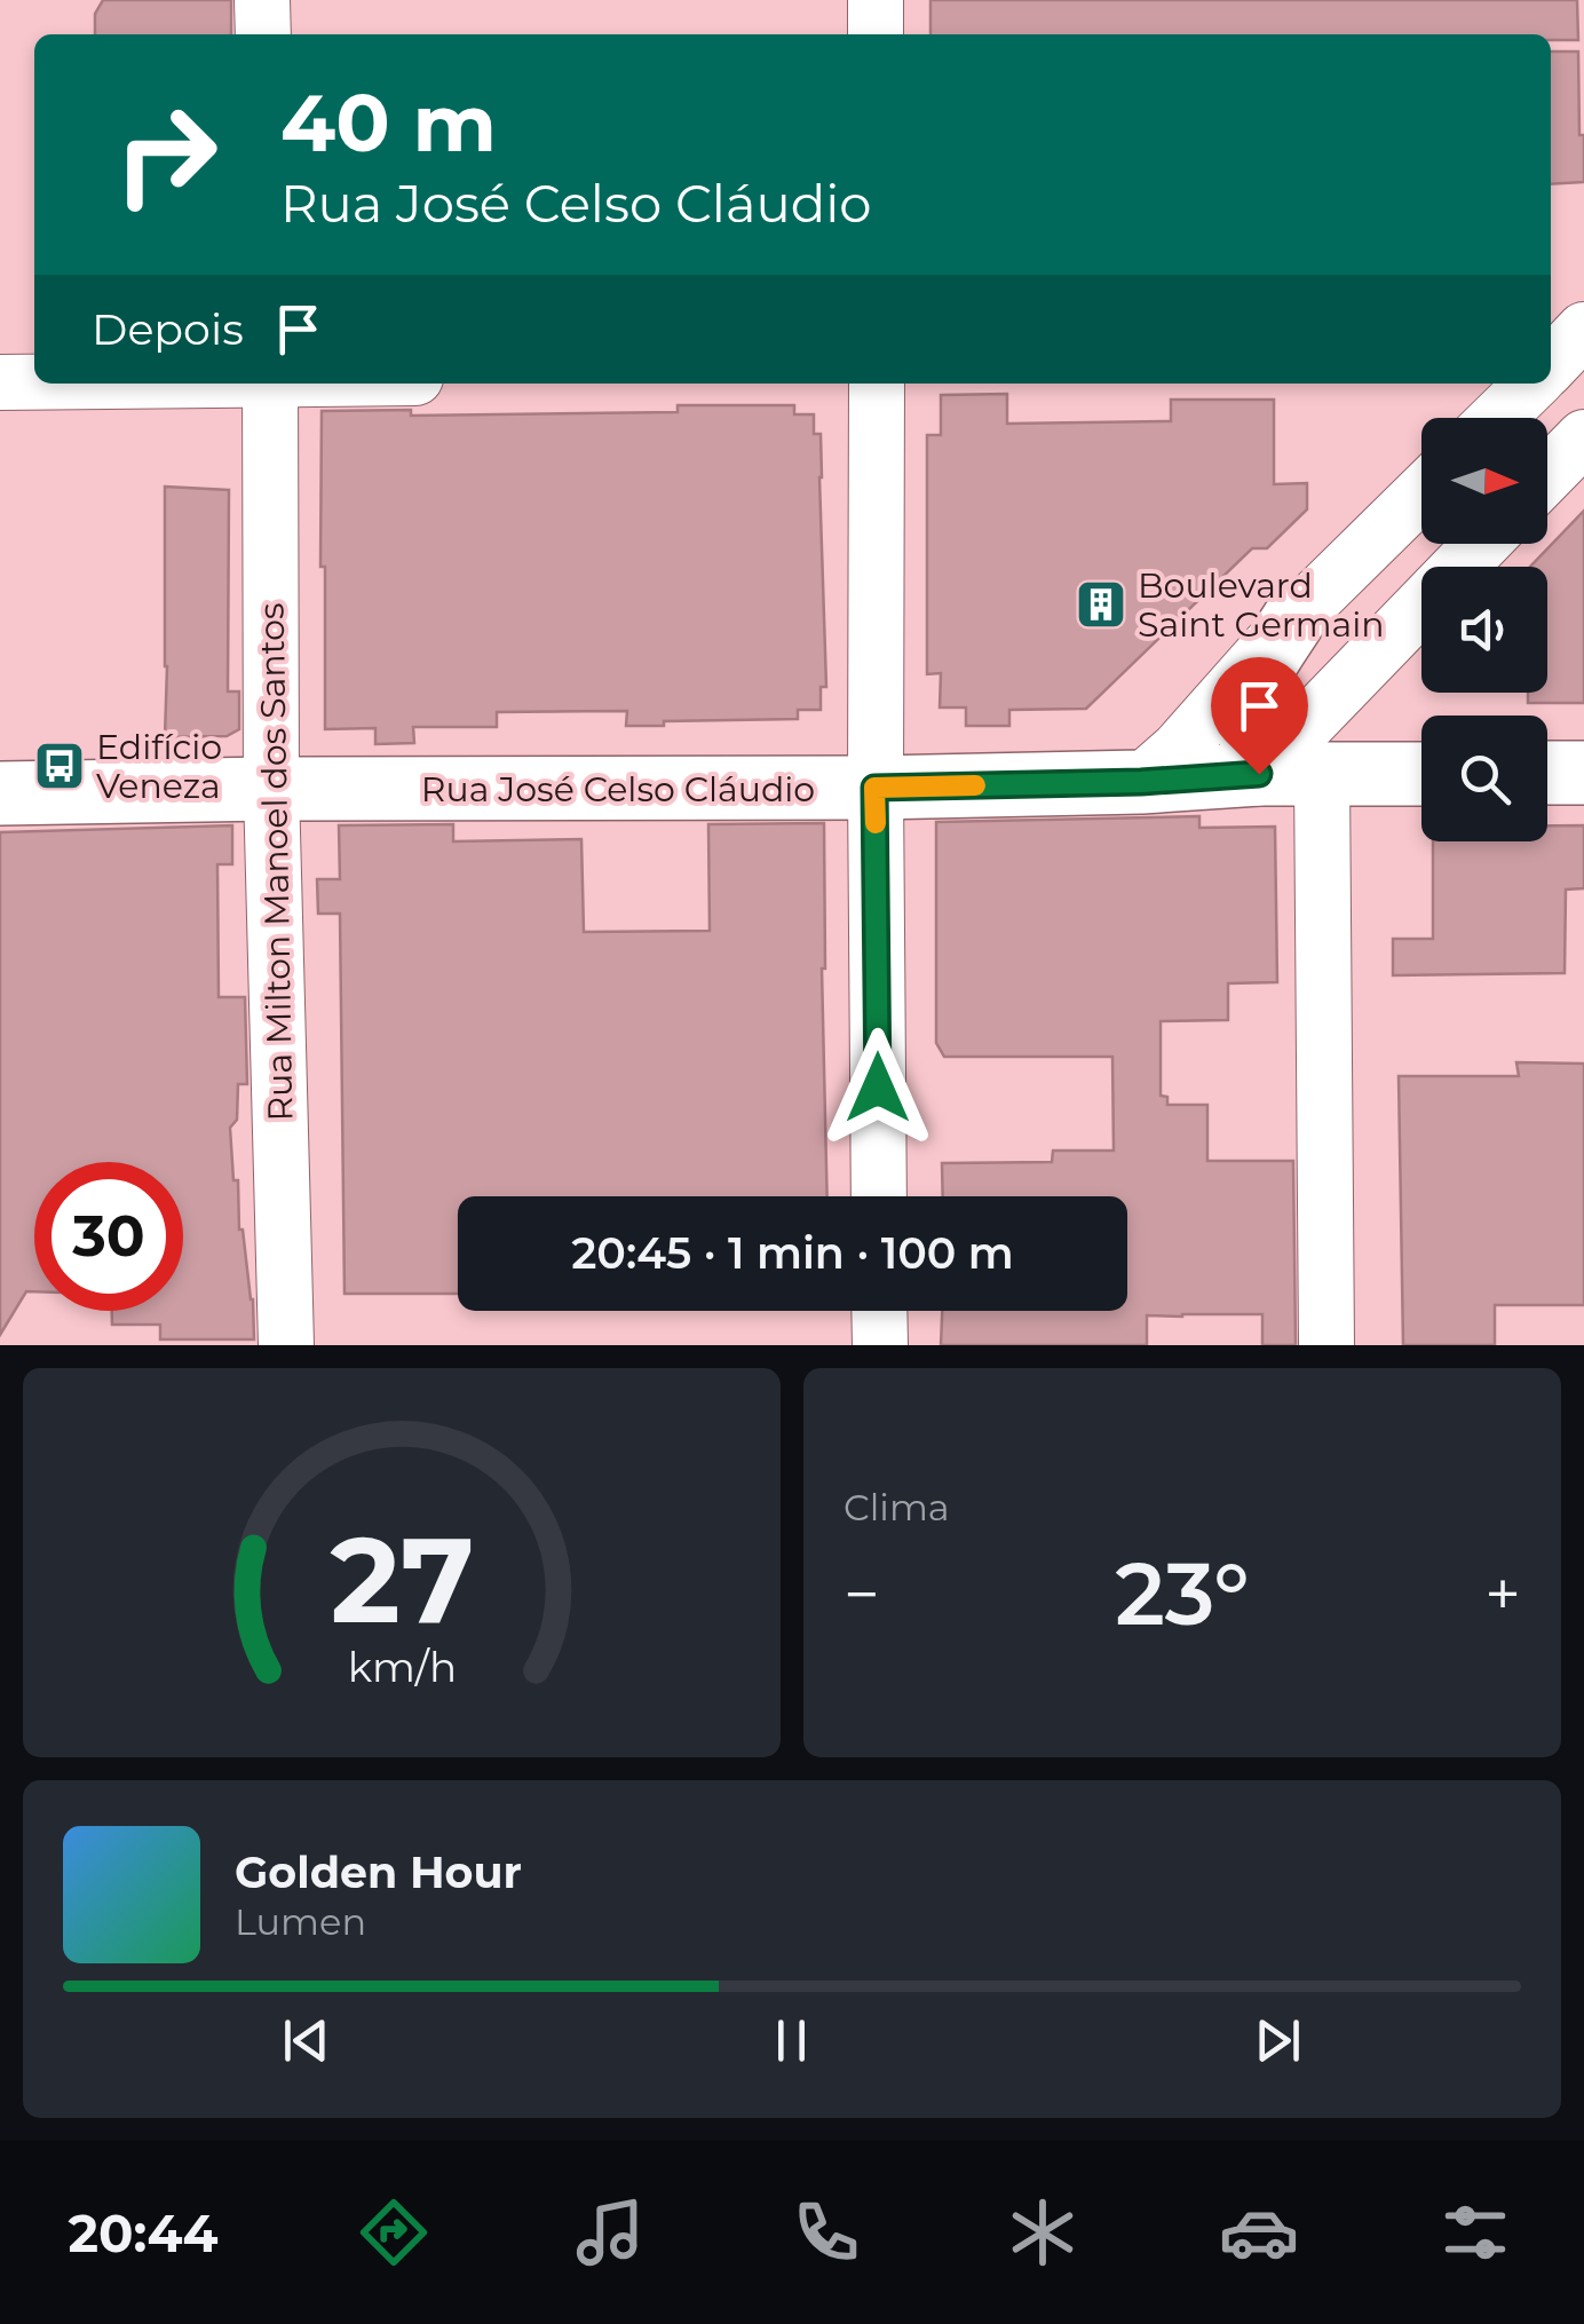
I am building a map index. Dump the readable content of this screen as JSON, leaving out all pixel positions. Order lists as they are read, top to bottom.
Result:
{
  "streets": {
    "street": ["Rua José Celso Cláudio", "Rua Milton Manoel dos Santos"]
  },
  "crossings": [
    ["Rua José Celso Cláudio", "Rua Milton Manoel dos Santos"]
  ],
  "places": {
    "building": ["Boulevard Saint Germain"],
    "bus stop": ["Edifício Veneza"]
  },
  "north": "right",
  "page": {
    "turn": ["40 m", "Rua José Celso Cláudio"],
    "then": "Depois",
    "limit": "30",
    "trip": "20:45 · 1 min · 100 m",
    "tile": "Clima",
    "heat": ["−", "23°", "+"],
    "song": ["Golden Hour", "Lumen"],
    "tabs": "20:44",
    "gauge": ["27", "km/h"]
  }
}
